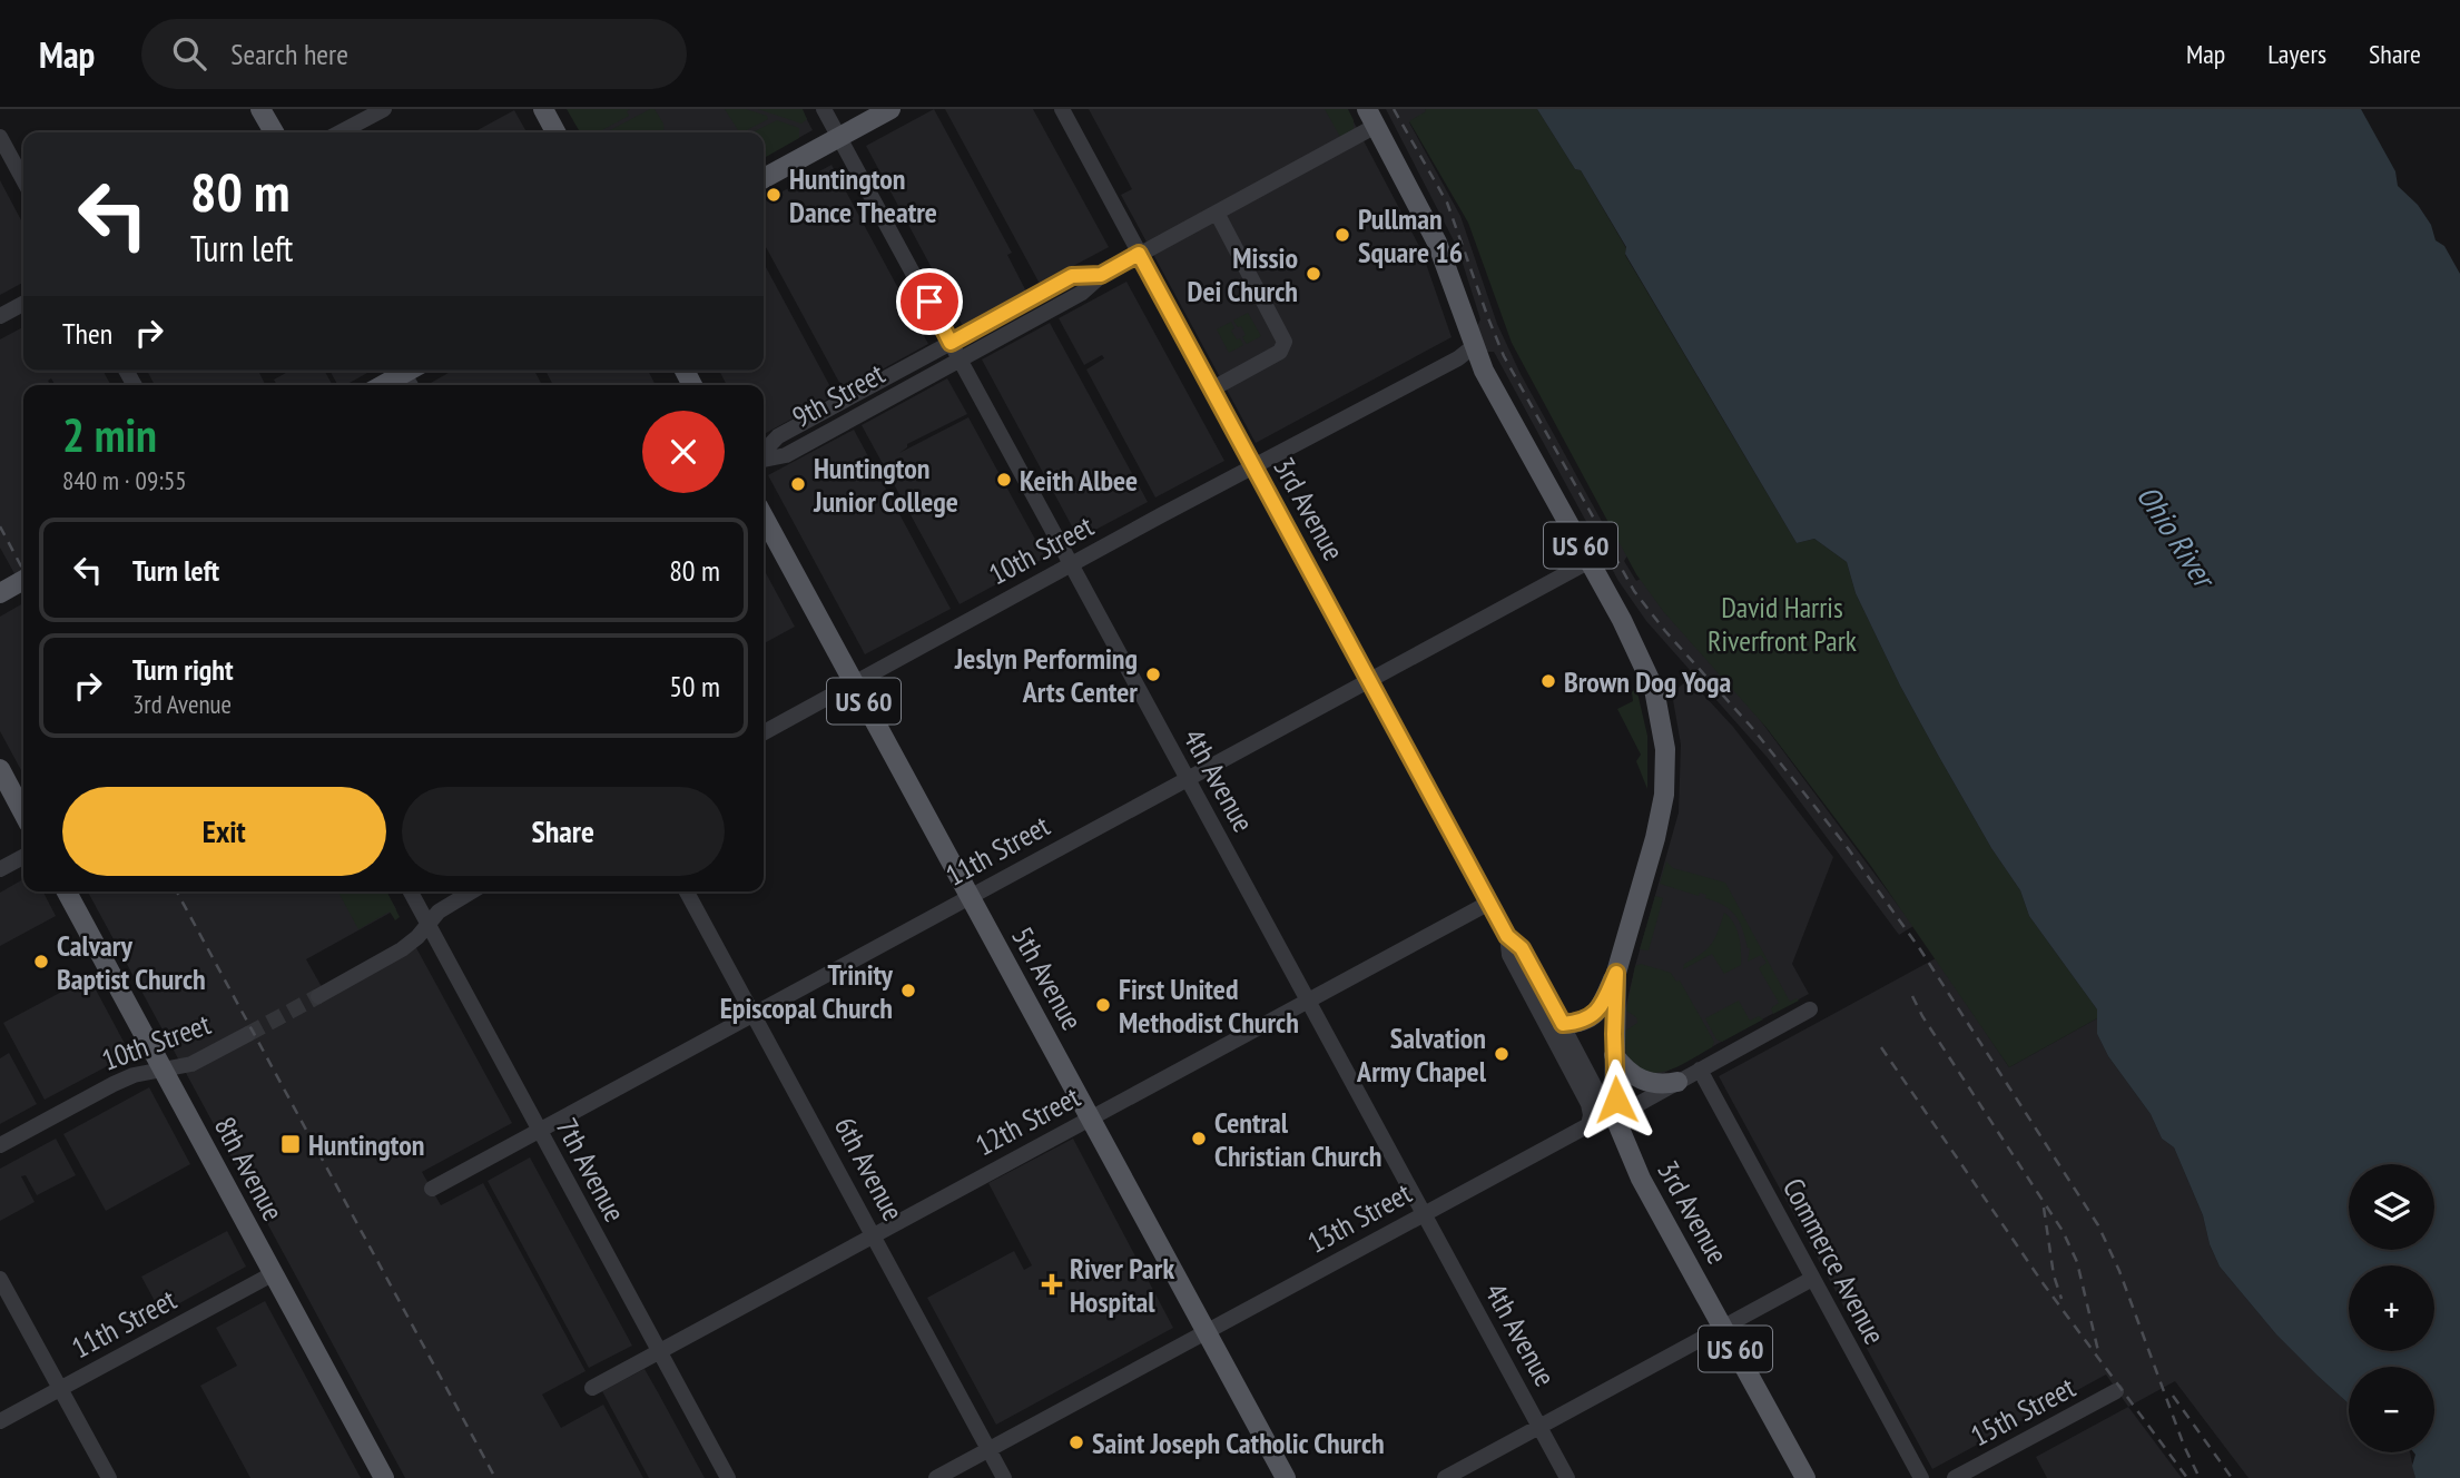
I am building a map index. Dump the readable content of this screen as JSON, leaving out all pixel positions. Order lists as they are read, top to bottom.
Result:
{
  "streets": {
    "main road": [
      "3rd Avenue",
      "US 60",
      "5th Avenue",
      "8th Avenue"
    ],
    "street": [
      "9th Street",
      "10th Street",
      "4th Avenue",
      "11th Street",
      "12th Street",
      "6th Avenue",
      "7th Avenue",
      "13th Street",
      "Commerce Avenue",
      "15th Street"
    ]
  },
  "crossings": [
    ["9th Street", "3rd Avenue"],
    ["9th Street", "US 60"],
    ["9th Street", "4th Avenue"],
    ["3rd Avenue", "US 60"],
    ["3rd Avenue", "10th Street"],
    ["3rd Avenue", "11th Street"],
    ["3rd Avenue", "12th Street"],
    ["3rd Avenue", "13th Street"],
    ["US 60", "10th Street"],
    ["US 60", "11th Street"],
    ["US 60", "13th Street"],
    ["10th Street", "4th Avenue"],
    ["10th Street", "5th Avenue"],
    ["10th Street", "8th Avenue"],
    ["4th Avenue", "11th Street"],
    ["4th Avenue", "12th Street"],
    ["4th Avenue", "13th Street"],
    ["11th Street", "5th Avenue"],
    ["11th Street", "8th Avenue"],
    ["11th Street", "6th Avenue"],
    ["11th Street", "7th Avenue"],
    ["5th Avenue", "12th Street"],
    ["5th Avenue", "13th Street"],
    ["12th Street", "6th Avenue"],
    ["12th Street", "7th Avenue"],
    ["6th Avenue", "13th Street"],
    ["13th Street", "Commerce Avenue"]
  ],
  "water": ["Ohio River"],
  "parks": ["David Harris Riverfront Park"],
  "places": {
    "other": [
      "Huntington Dance Theatre",
      "Pullman Square 16",
      "Missio Dei Church",
      "Keith Albee",
      "Huntington Junior College",
      "Jeslyn Performing Arts Center",
      "Brown Dog Yoga",
      "Calvary Baptist Church",
      "Trinity Episcopal Church",
      "First United Methodist Church",
      "Salvation Army Chapel",
      "Central Christian Church",
      "Saint Joseph Catholic Church"
    ],
    "transit": ["Huntington"],
    "health": ["River Park Hospital"]
  },
  "page": {
    "header": "Map",
    "search": "Search here",
    "nav": ["Map", "Layers", "Share"],
    "turn": ["80 m", "Turn left"],
    "then": "Then",
    "heading": ["2 min", "840 m · 09:55"],
    "list": [
      {
        "name": "Turn left",
        "value": "80 m"
      },
      {
        "name": "Turn right",
        "note": "3rd Avenue",
        "value": "50 m"
      }
    ],
    "buttons": ["Exit", "Share"],
    "map_buttons": ["+", "−"]
  }
}
